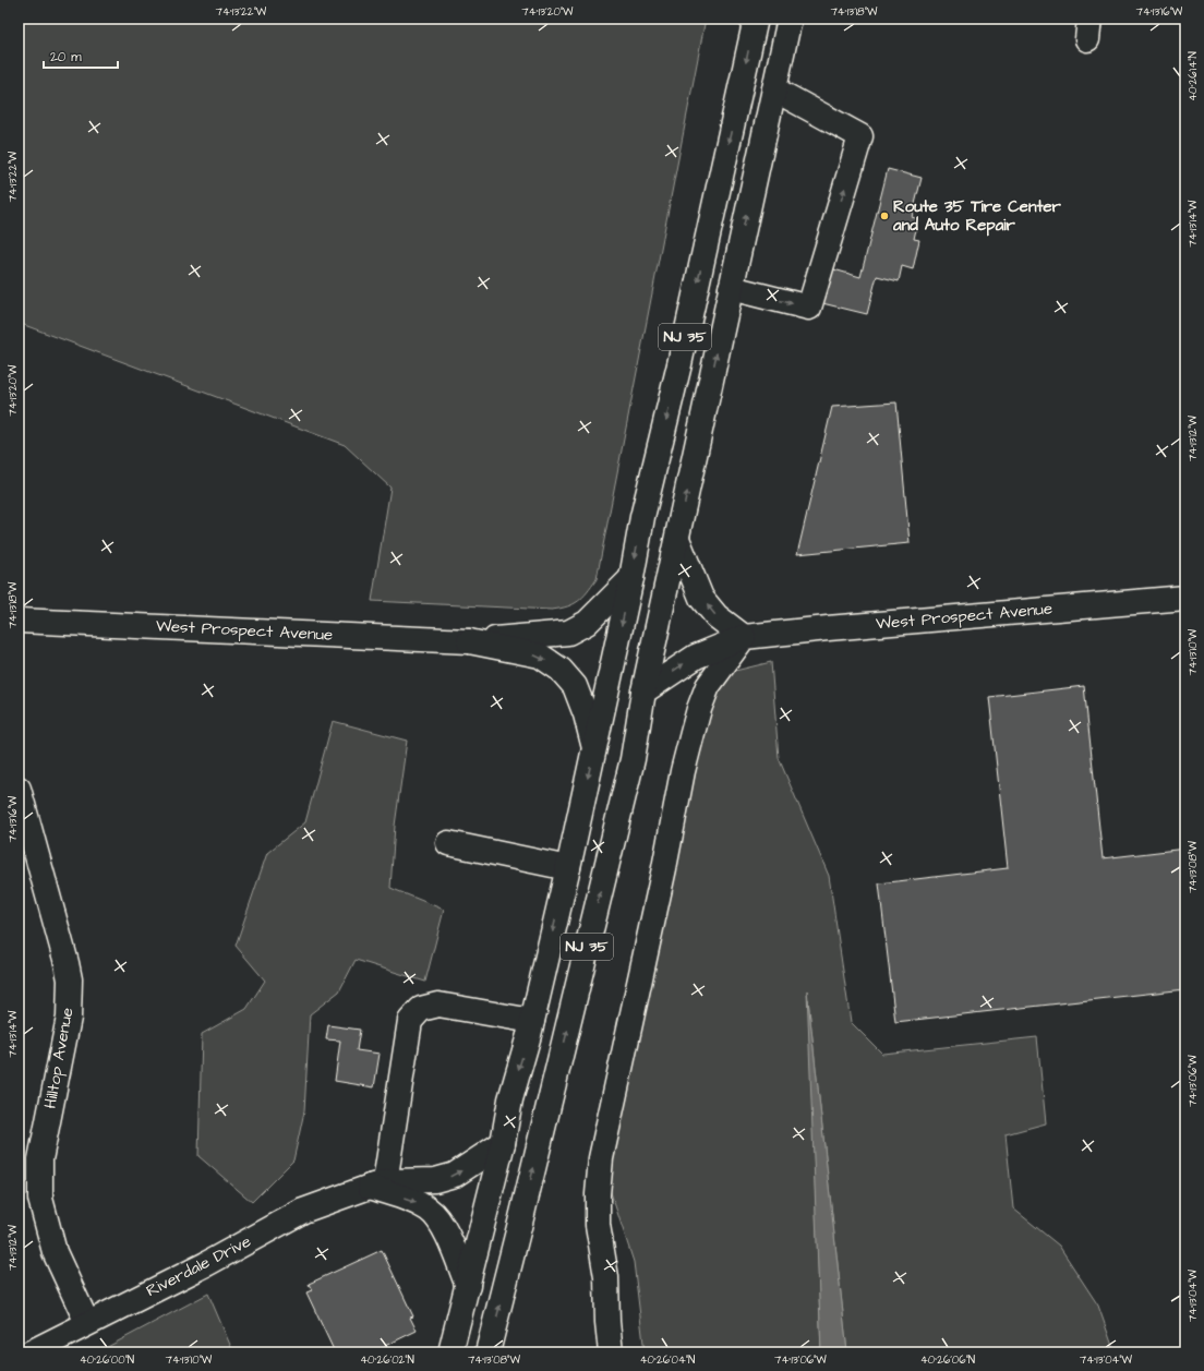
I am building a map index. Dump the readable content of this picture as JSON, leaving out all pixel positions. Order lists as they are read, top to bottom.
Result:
{
  "streets": {
    "main road": [
      "NJ 35",
      "West Prospect Avenue",
      "Hilltop Avenue",
      "Riverdale Drive"
    ]
  },
  "crossings": [
    ["NJ 35", "West Prospect Avenue"],
    ["NJ 35", "Riverdale Drive"],
    ["Hilltop Avenue", "Riverdale Drive"]
  ],
  "places": ["Route 35 Tire Center and Auto Repair"],
  "scale_bar": "20 m",
  "coordinates": [
    "74°13'22\"W",
    "74°13'20\"W",
    "74°13'18\"W",
    "74°13'16\"W",
    "40°26'14\"N",
    "74°13'14\"W",
    "74°13'12\"W",
    "74°13'10\"W",
    "74°13'08\"W",
    "74°13'06\"W",
    "74°13'04\"W",
    "40°26'00\"N",
    "40°26'02\"N",
    "40°26'04\"N",
    "40°26'06\"N"
  ]
}
